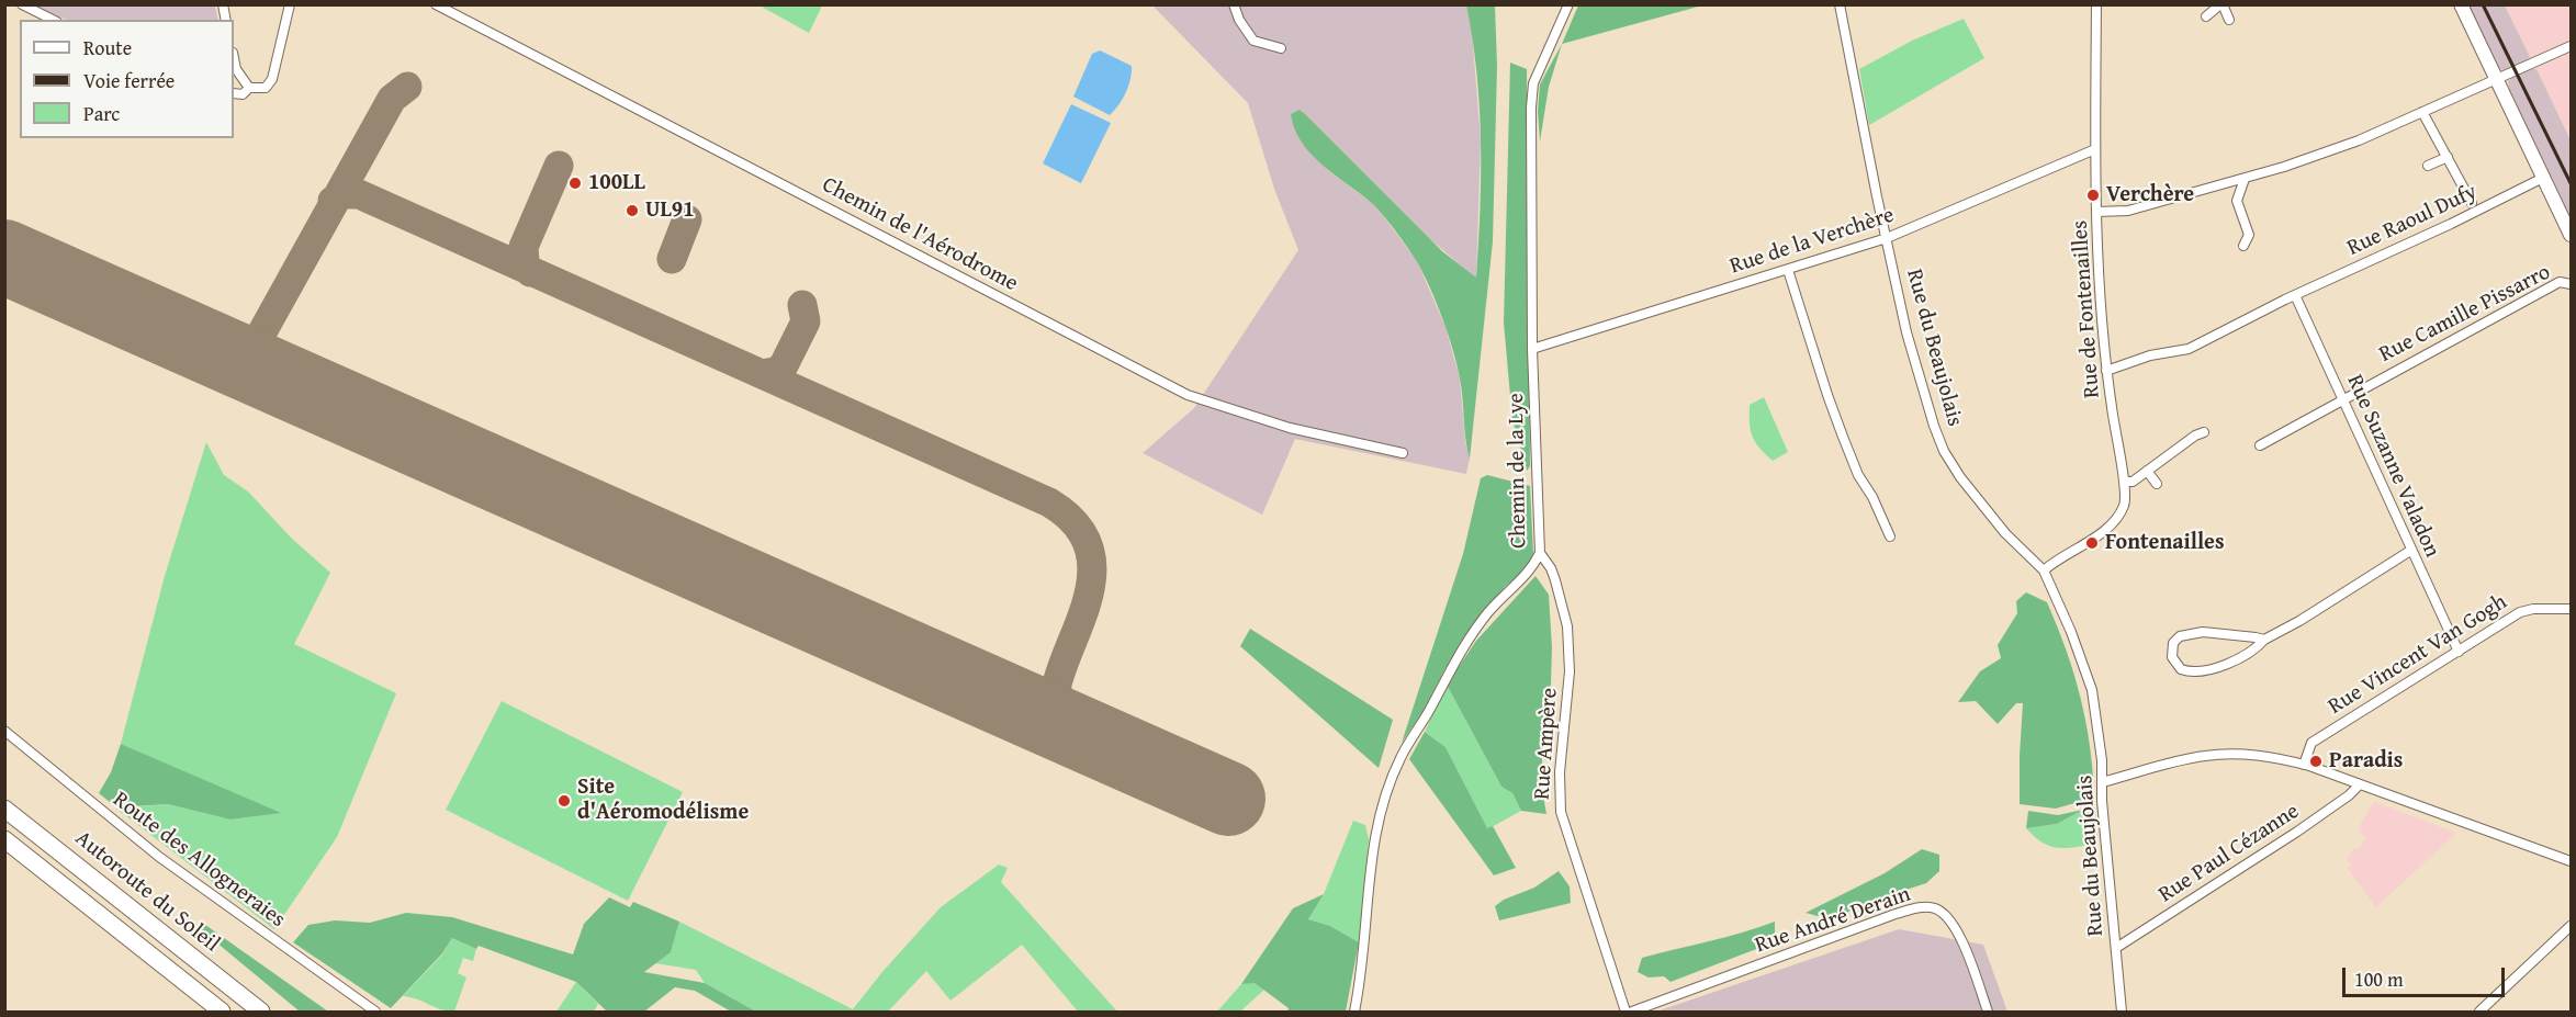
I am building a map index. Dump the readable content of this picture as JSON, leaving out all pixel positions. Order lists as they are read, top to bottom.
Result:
{
  "streets": {
    "highway": ["Autoroute du Soleil"],
    "street": [
      "Rue Raoul Dufy",
      "Chemin de l'Aérodrome",
      "Rue de la Verchère",
      "Rue de Fontenailles",
      "Rue Camille Pissarro",
      "Rue du Beaujolais",
      "Rue Suzanne Valadon",
      "Chemin de la Lye",
      "Rue Vincent Van Gogh",
      "Rue Ampère",
      "Rue Paul Cézanne",
      "Route des Allogneraies",
      "Rue André Derain"
    ]
  },
  "crossings": [
    ["Rue Raoul Dufy", "Rue de Fontenailles"],
    ["Rue Raoul Dufy", "Rue Suzanne Valadon"],
    ["Rue de la Verchère", "Rue de Fontenailles"],
    ["Rue de la Verchère", "Rue du Beaujolais"],
    ["Rue de la Verchère", "Chemin de la Lye"],
    ["Rue de Fontenailles", "Rue du Beaujolais"],
    ["Rue Camille Pissarro", "Rue Suzanne Valadon"],
    ["Rue du Beaujolais", "Rue Paul Cézanne"],
    ["Rue Suzanne Valadon", "Rue Vincent Van Gogh"],
    ["Chemin de la Lye", "Rue Ampère"]
  ],
  "places": [
    "100LL",
    "Verchère",
    "UL91",
    "Fontenailles",
    "Paradis",
    "Site d'Aéromodélisme"
  ],
  "legend": ["Route", "Voie ferrée", "Parc"],
  "scale_bar": "100 m"
}
